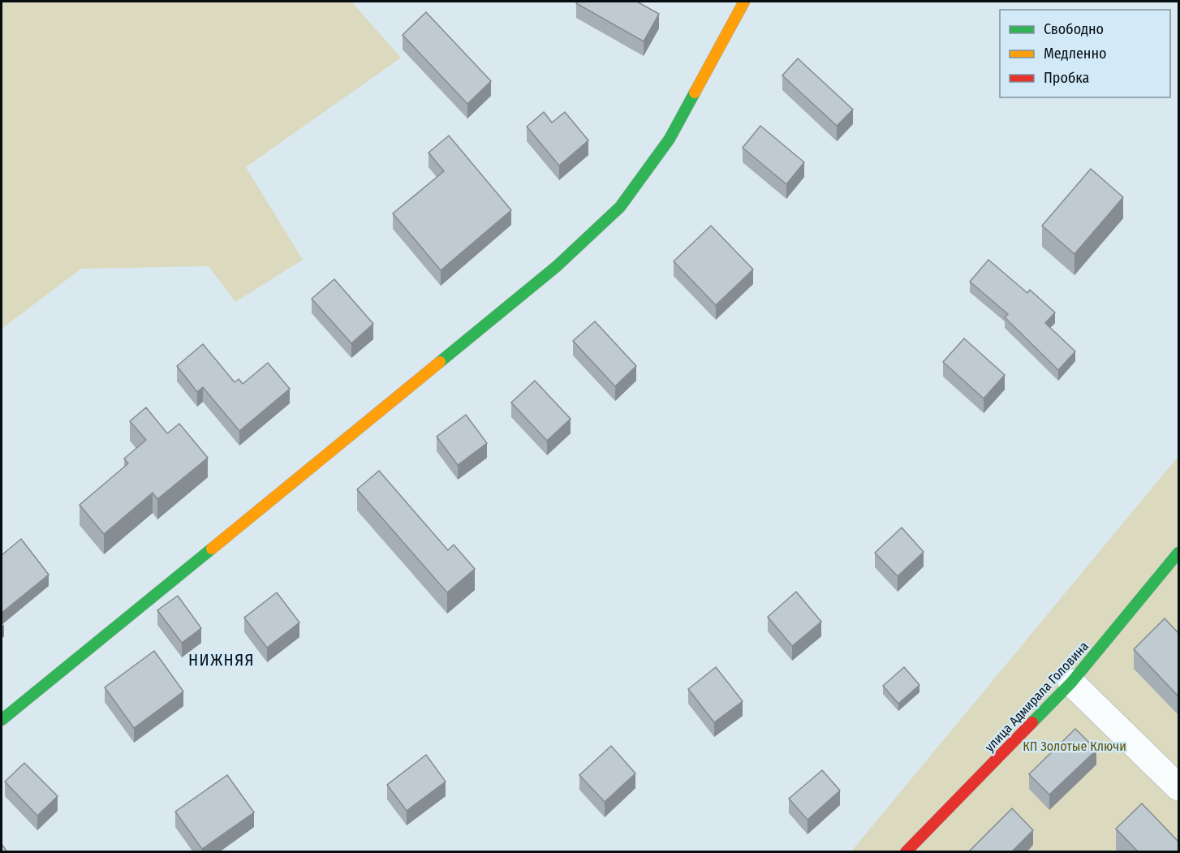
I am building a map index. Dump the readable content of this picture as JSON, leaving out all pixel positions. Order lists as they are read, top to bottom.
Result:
{
  "streets": {
    "street": ["улица Адмирала Головина"]
  },
  "districts": ["НИЖНЯЯ"],
  "parks": ["КП Золотые Ключи"],
  "legend": ["Свободно", "Медленно", "Пробка"]
}
